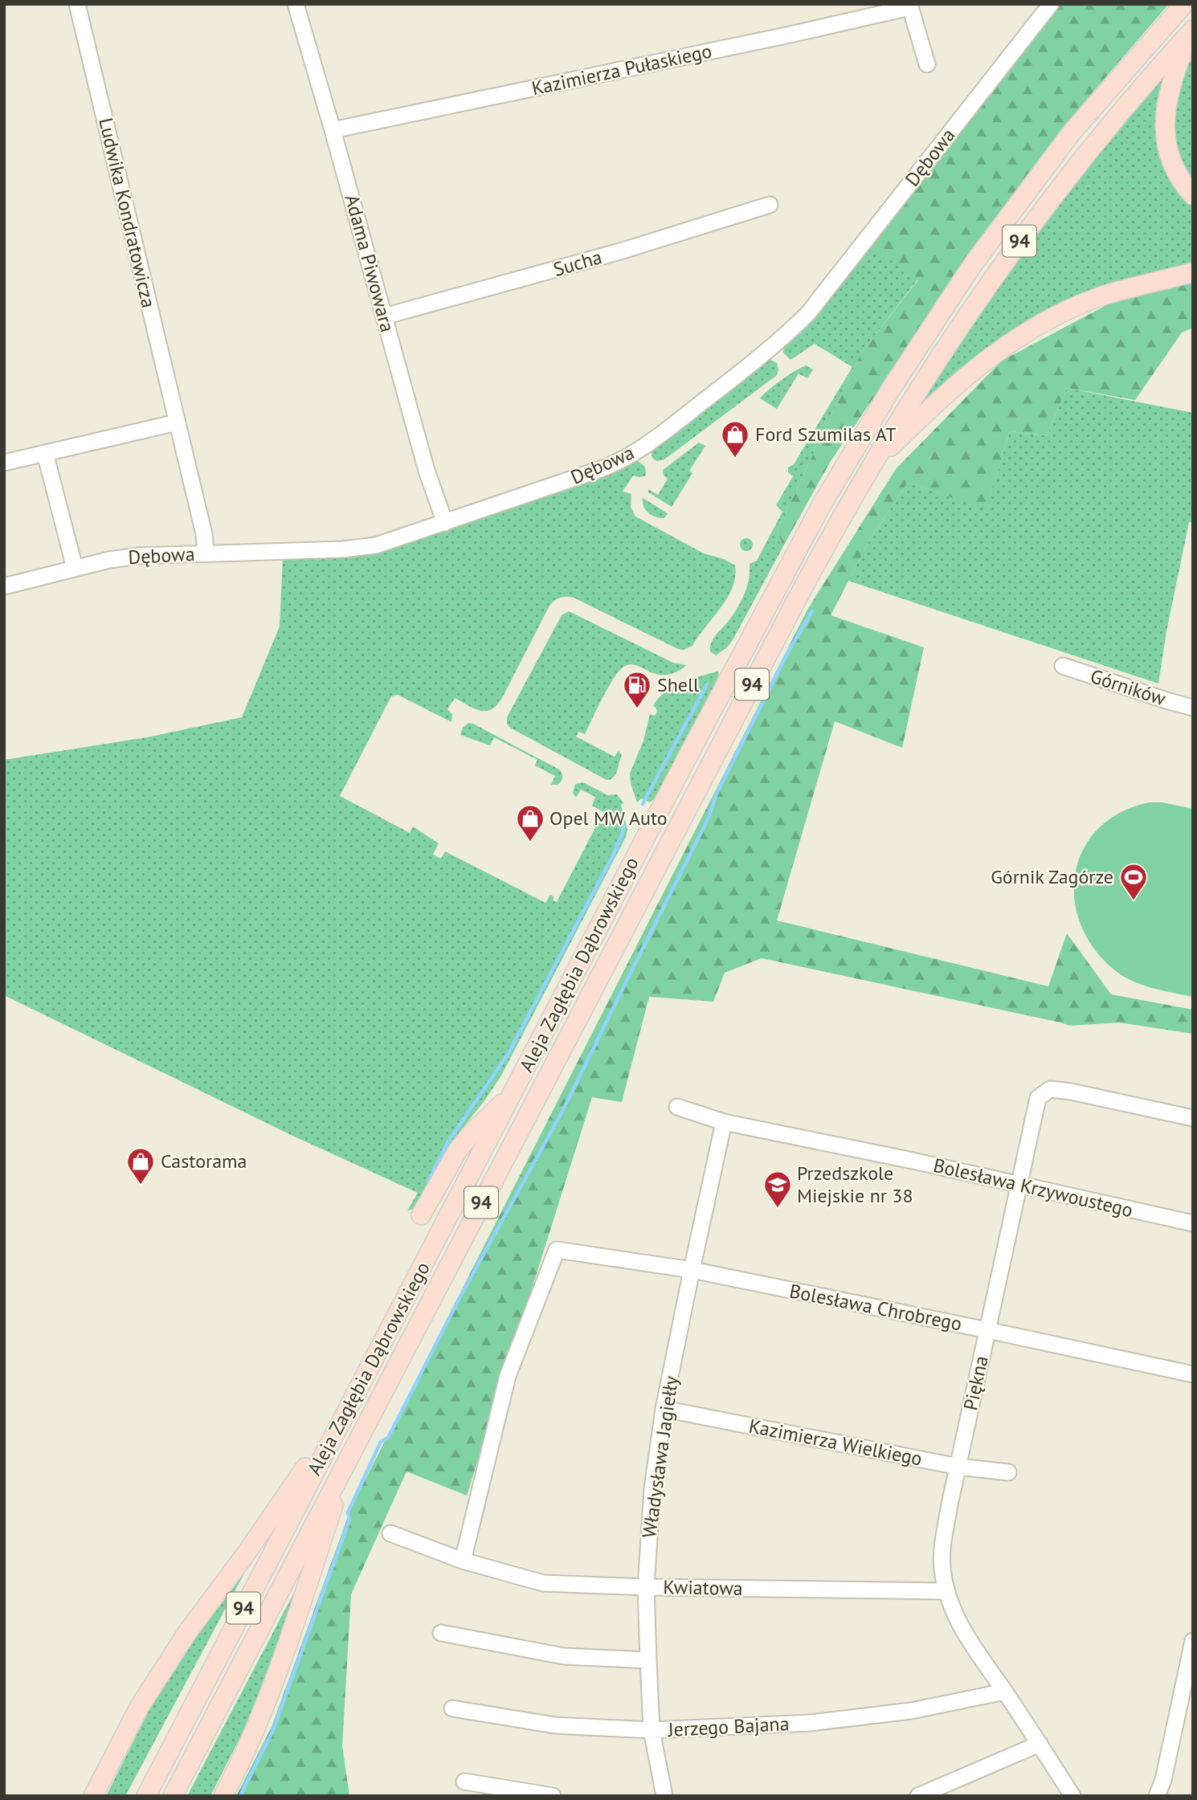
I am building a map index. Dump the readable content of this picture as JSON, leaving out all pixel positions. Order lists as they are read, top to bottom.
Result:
{
  "streets": {
    "main road": ["94", "Aleja Zagłębia Dąbrowskiego"],
    "street": [
      "Kazimierza Pułaskiego",
      "Dębowa",
      "Ludwika Kondratowicza",
      "Adama Piwowara",
      "Sucha",
      "Górników",
      "Bolesława Krzywoustego",
      "Bolesława Chrobrego",
      "Piękna",
      "Kazimierza Wielkiego",
      "Władysława Jagiełły",
      "Kwiatowa",
      "Jerzego Bajana"
    ]
  },
  "crossings": [
    ["Kazimierza Pułaskiego", "Adama Piwowara"],
    ["Dębowa", "Ludwika Kondratowicza"],
    ["Dębowa", "Adama Piwowara"],
    ["Adama Piwowara", "Sucha"],
    ["Bolesława Krzywoustego", "Piękna"],
    ["Bolesława Krzywoustego", "Władysława Jagiełły"],
    ["Bolesława Chrobrego", "Piękna"],
    ["Bolesława Chrobrego", "Władysława Jagiełły"],
    ["Bolesława Chrobrego", "Kwiatowa"],
    ["Piękna", "Kazimierza Wielkiego"],
    ["Piękna", "Kwiatowa"],
    ["Piękna", "Jerzego Bajana"],
    ["Kazimierza Wielkiego", "Władysława Jagiełły"],
    ["Władysława Jagiełły", "Kwiatowa"],
    ["Władysława Jagiełły", "Jerzego Bajana"]
  ],
  "places": {
    "shop": ["Ford Szumilas AT", "Opel MW Auto", "Castorama"],
    "fuel station": ["Shell"],
    "sports": ["Górnik Zagórze"],
    "school or university": ["Przedszkole Miejskie nr 38"]
  }
}
